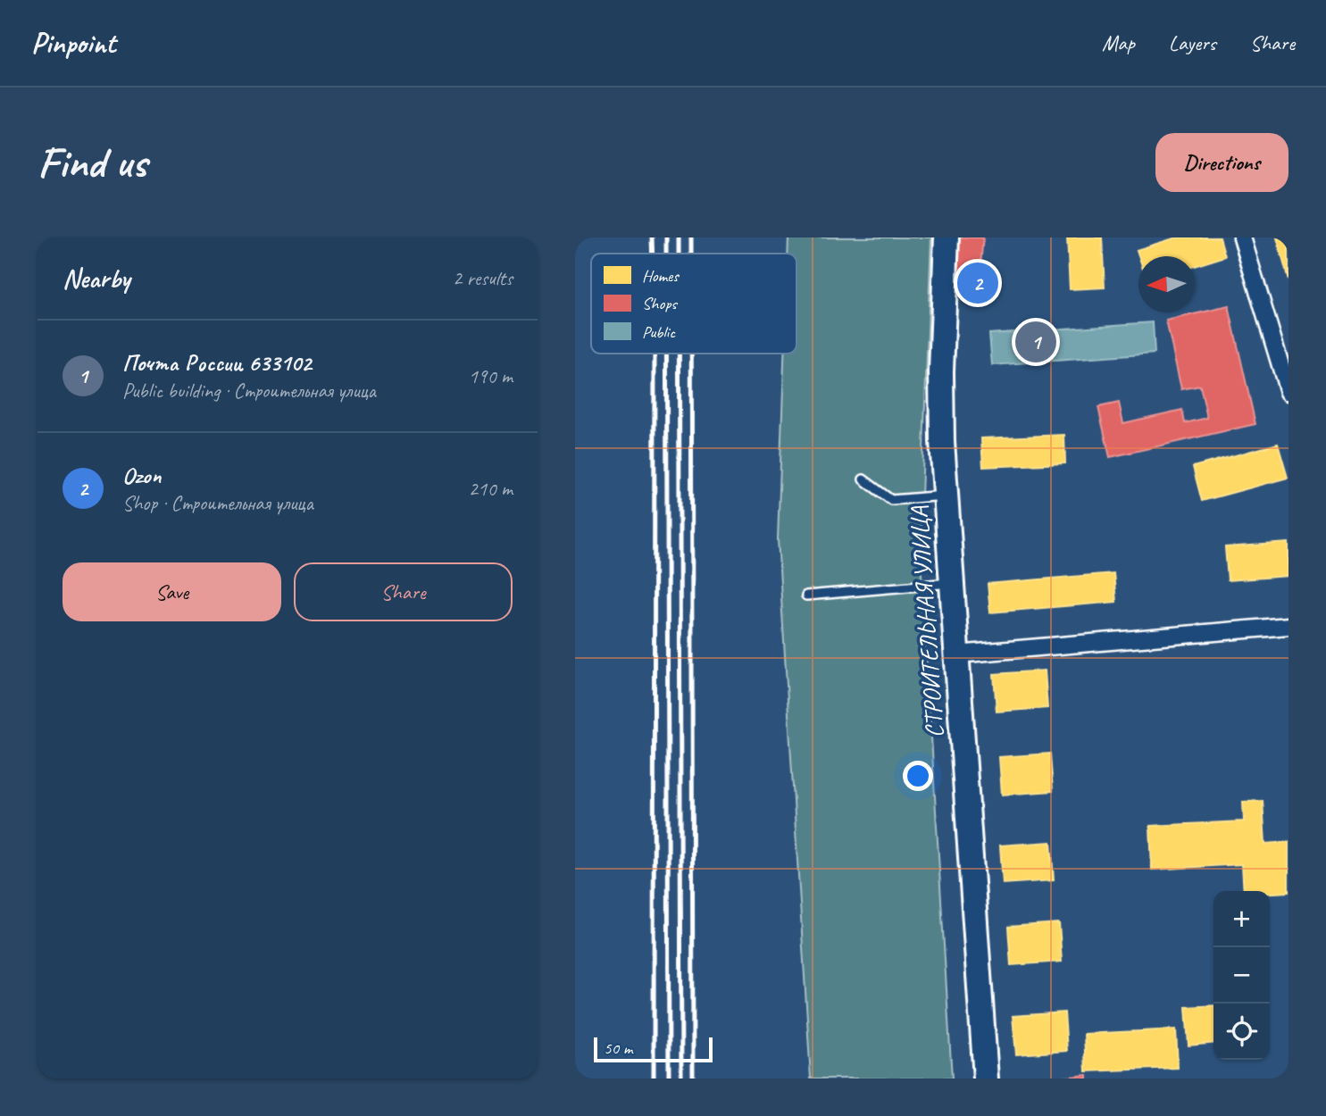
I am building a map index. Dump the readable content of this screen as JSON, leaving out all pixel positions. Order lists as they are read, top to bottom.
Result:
{
  "streets": {
    "main road": ["СТРОИТЕЛЬНАЯ УЛИЦА"]
  },
  "legend": ["Homes", "Shops", "Public"],
  "scale_bar": "50 m",
  "north": "left",
  "page": {
    "header": "Pinpoint",
    "nav": ["Map", "Layers", "Share"],
    "buttons": [
      "Directions",
      ["Save", "Share"]
    ],
    "title": "Find us",
    "heading": ["Nearby", "2 results"],
    "pins": ["2", "1"],
    "list": [
      {
        "mark": "1",
        "name": "Почта России 633102",
        "note": "Public building · Строительная улица",
        "value": "190 m"
      },
      {
        "mark": "2",
        "name": "Ozon",
        "note": "Shop · Строительная улица",
        "value": "210 m"
      }
    ],
    "map_buttons": ["+", "−"],
    "scale": "50 m"
  }
}
